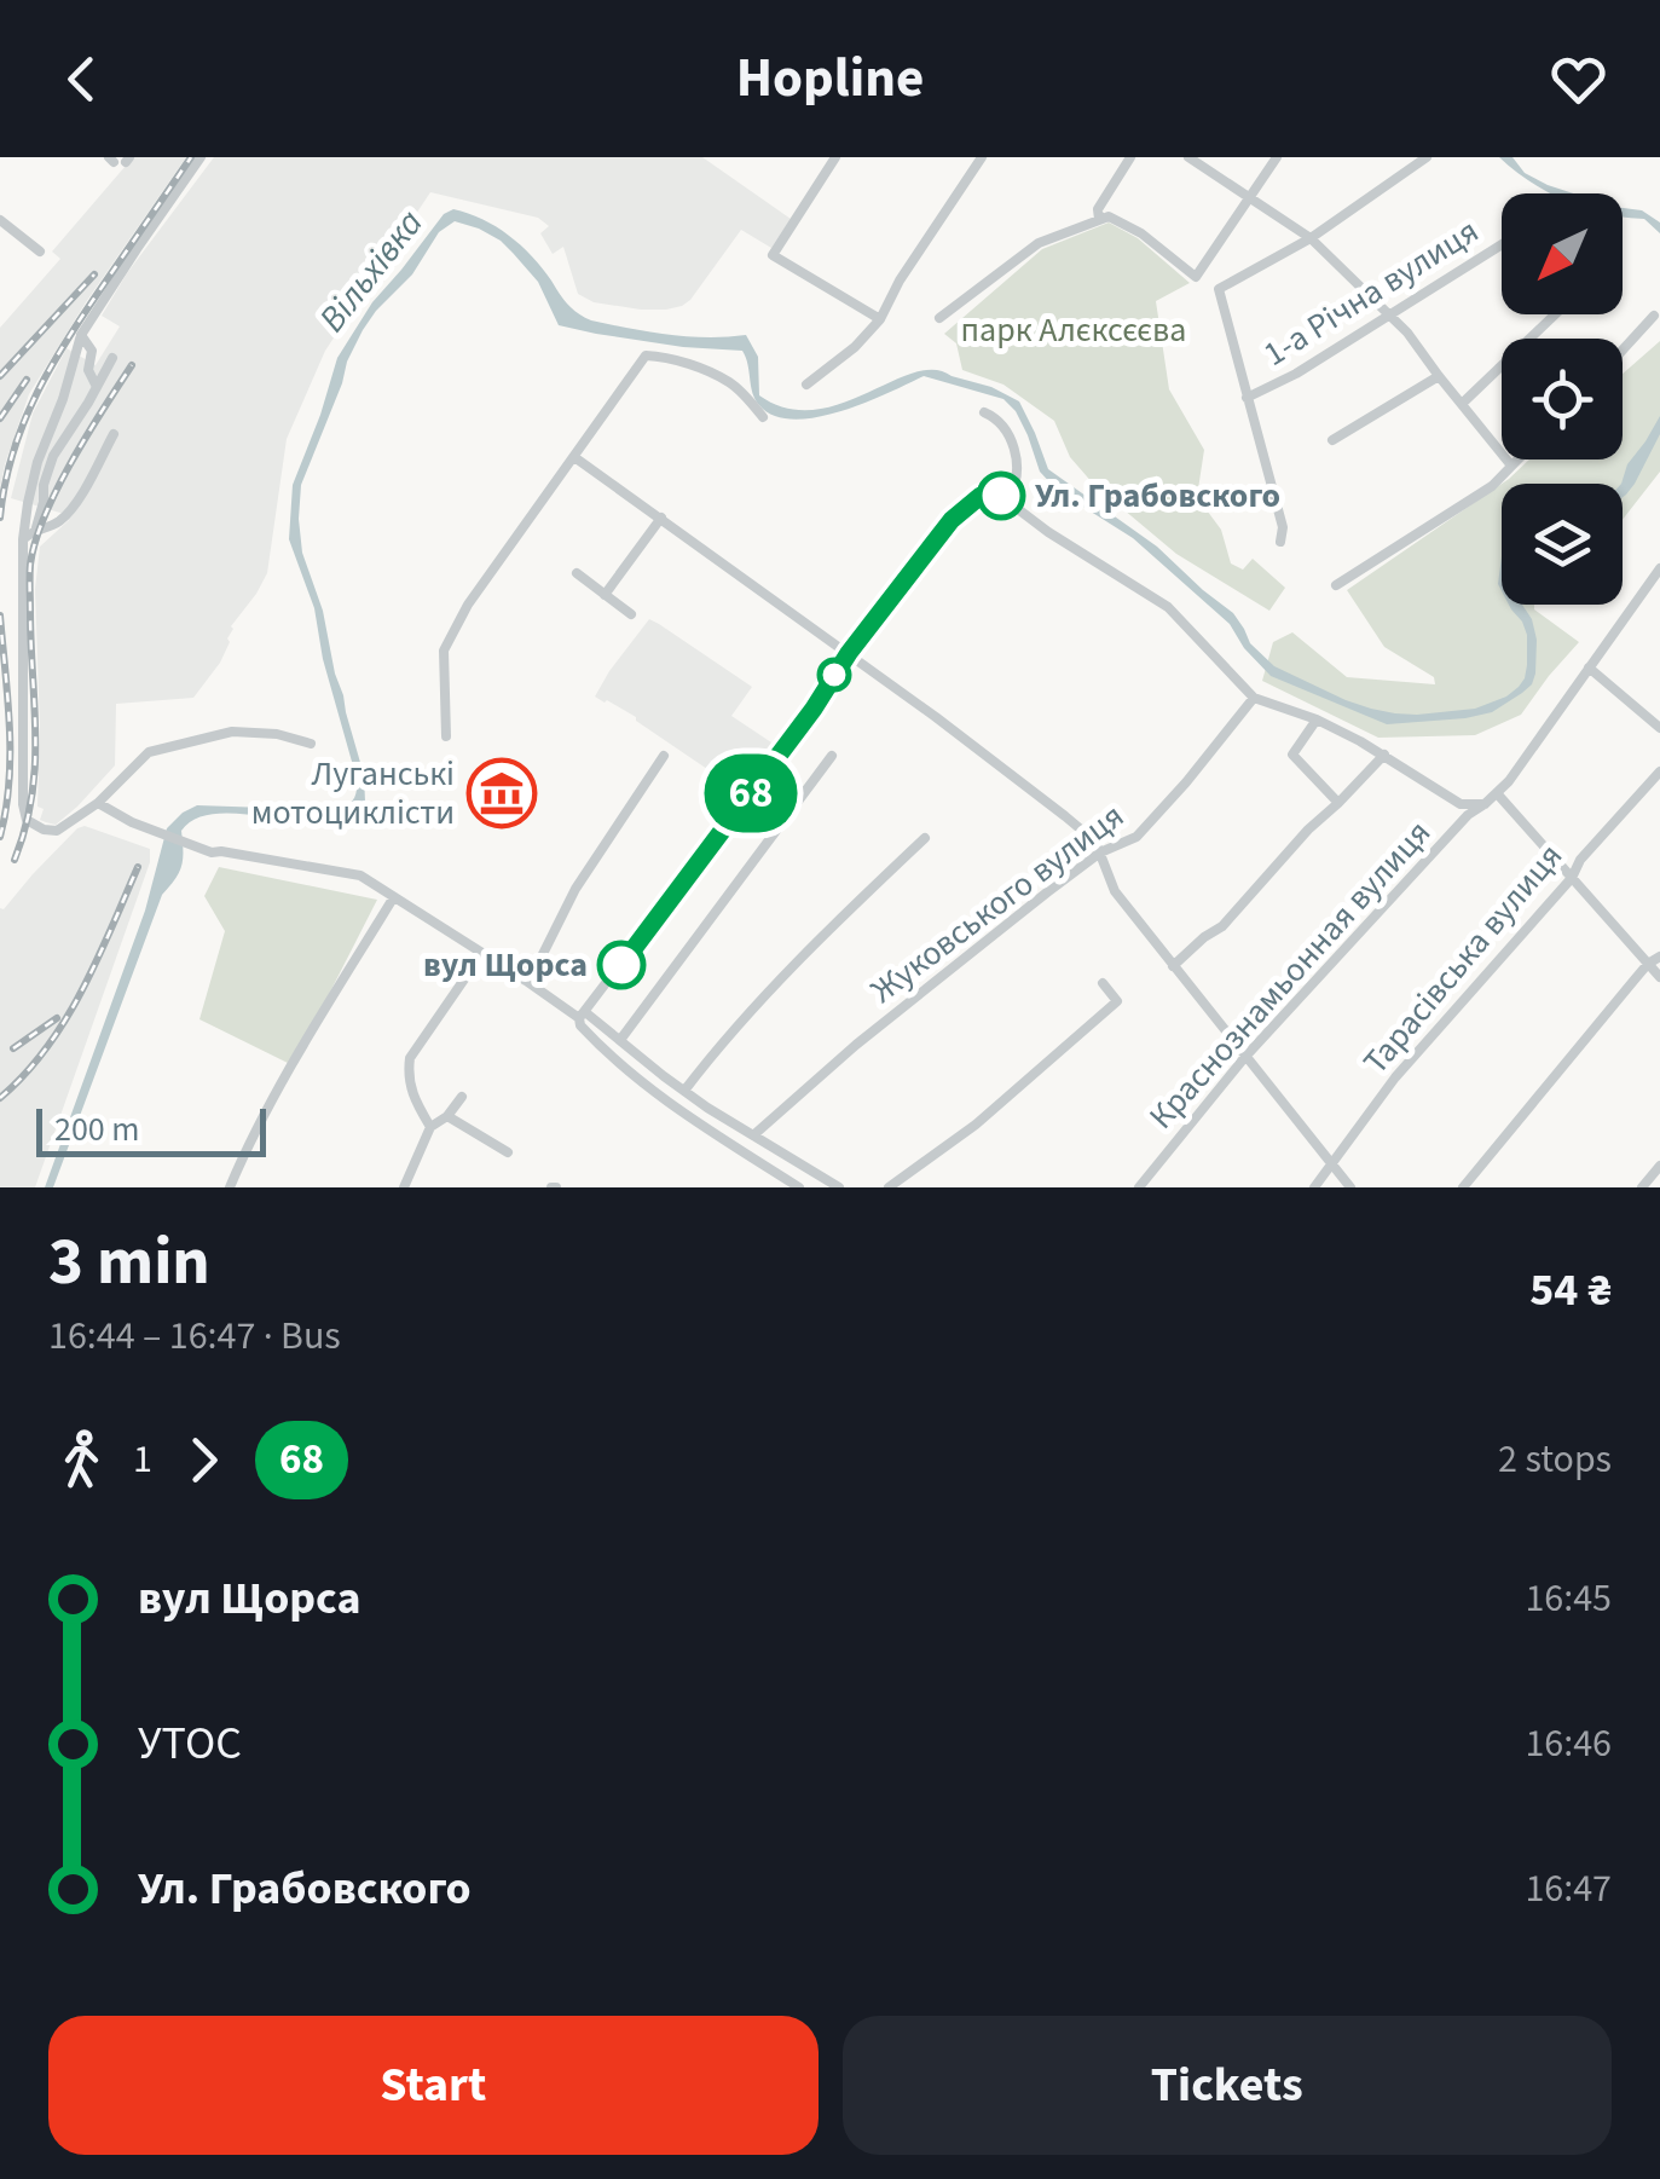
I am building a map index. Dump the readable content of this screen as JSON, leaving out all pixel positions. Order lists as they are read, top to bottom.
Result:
{
  "streets": {
    "street": [
      "1-а Річна вулиця",
      "Жуковського вулиця",
      "Тарасівська вулиця",
      "Краснознамьонная вулиця"
    ]
  },
  "water": ["Вільхівка"],
  "parks": ["парк Алєксєєва"],
  "places": {
    "other": ["Ул. Грабовского", "вул Щорса"],
    "museum": ["Луганські мотоциклісти"]
  },
  "lines": ["bus line 68"],
  "scale_bar": "200 m",
  "north": "bottom left",
  "page": {
    "header": "Hopline",
    "on_map": "68",
    "scale": "200 m",
    "heading": ["3 min", "16:44 – 16:47 · Bus", "54 ₴"],
    "legs": ["1", "68", "2 stops"],
    "list": [
      {
        "name": "вул Щорса",
        "value": "16:45"
      },
      {
        "name": "УТОС",
        "value": "16:46"
      },
      {
        "name": "Ул. Грабовского",
        "value": "16:47"
      }
    ],
    "buttons": ["Start", "Tickets"]
  }
}
